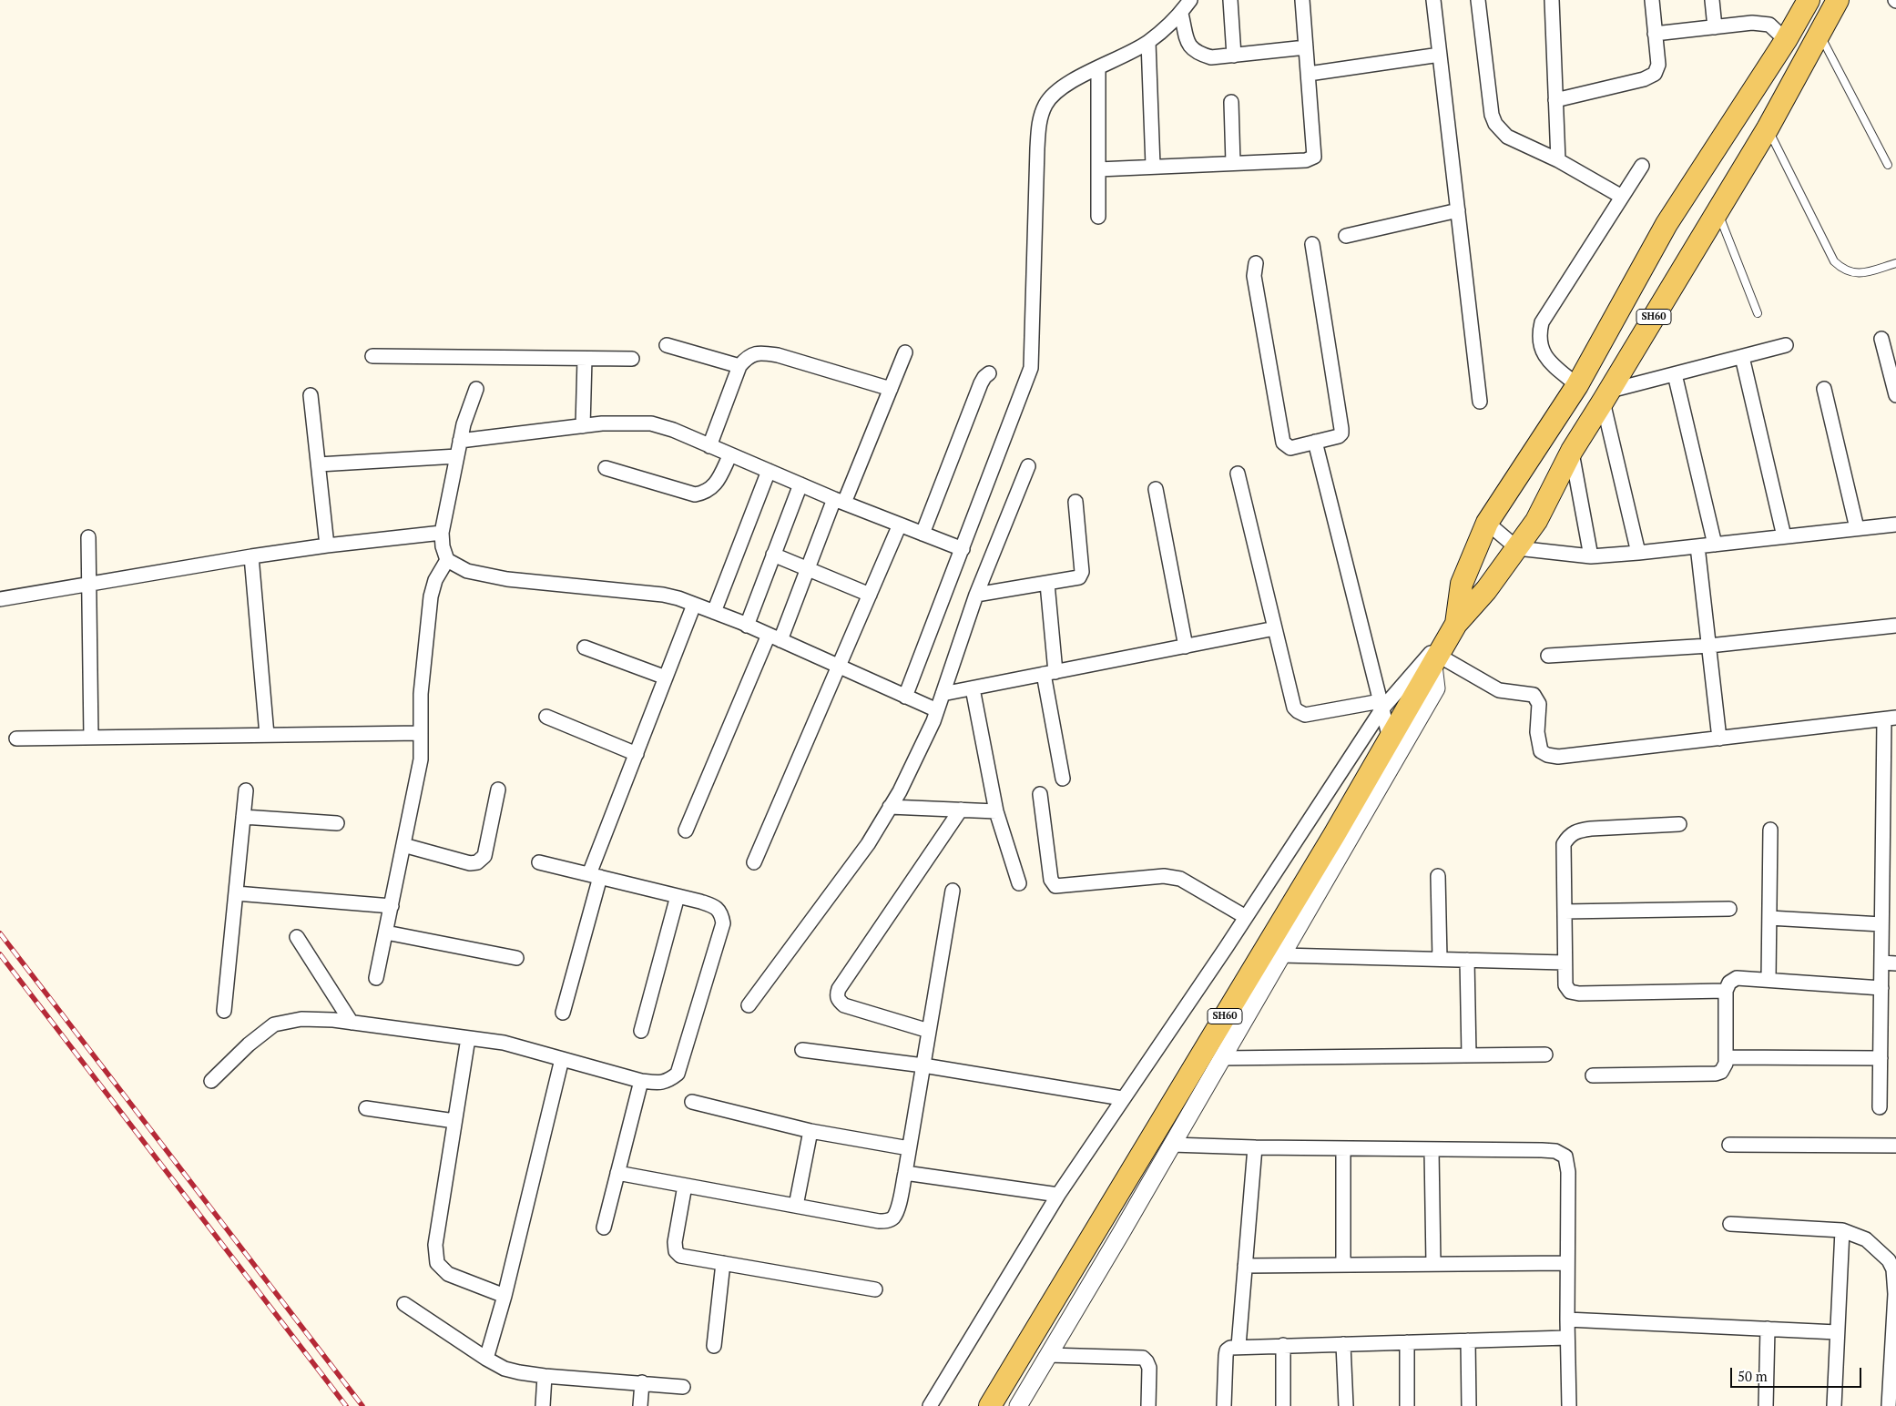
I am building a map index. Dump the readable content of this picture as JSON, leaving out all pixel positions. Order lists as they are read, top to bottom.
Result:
{
  "streets": {
    "main road": ["SH60"]
  },
  "scale_bar": "50 m"
}
